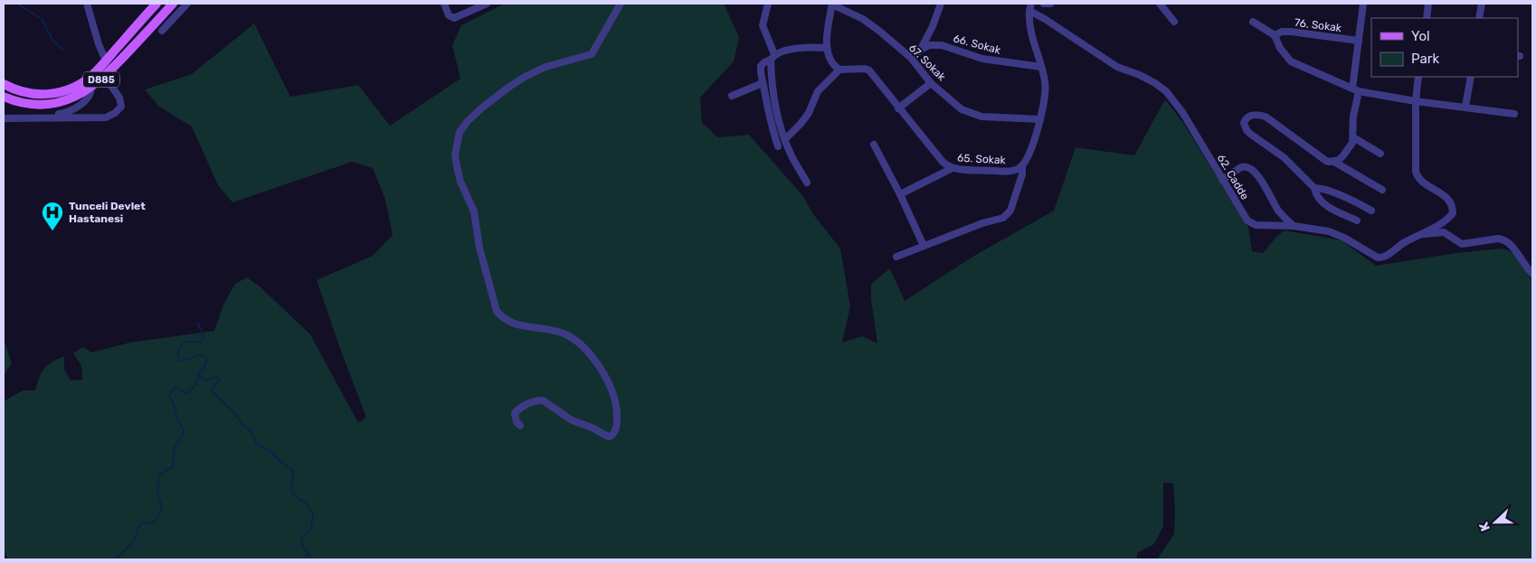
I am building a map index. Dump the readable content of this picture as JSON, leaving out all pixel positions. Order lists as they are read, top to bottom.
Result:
{
  "streets": {
    "main road": ["D885"],
    "street": [
      "76. Sokak",
      "66. Sokak",
      "67. Sokak",
      "65. Sokak",
      "62. Cadde"
    ]
  },
  "crossings": [
    ["66. Sokak", "67. Sokak"],
    ["66. Sokak", "65. Sokak"],
    ["67. Sokak", "65. Sokak"],
    ["65. Sokak", "62. Cadde"]
  ],
  "places": {
    "hospital": ["Tunceli Devlet Hastanesi"]
  },
  "legend": ["Yol", "Park"],
  "north": "left"
}
